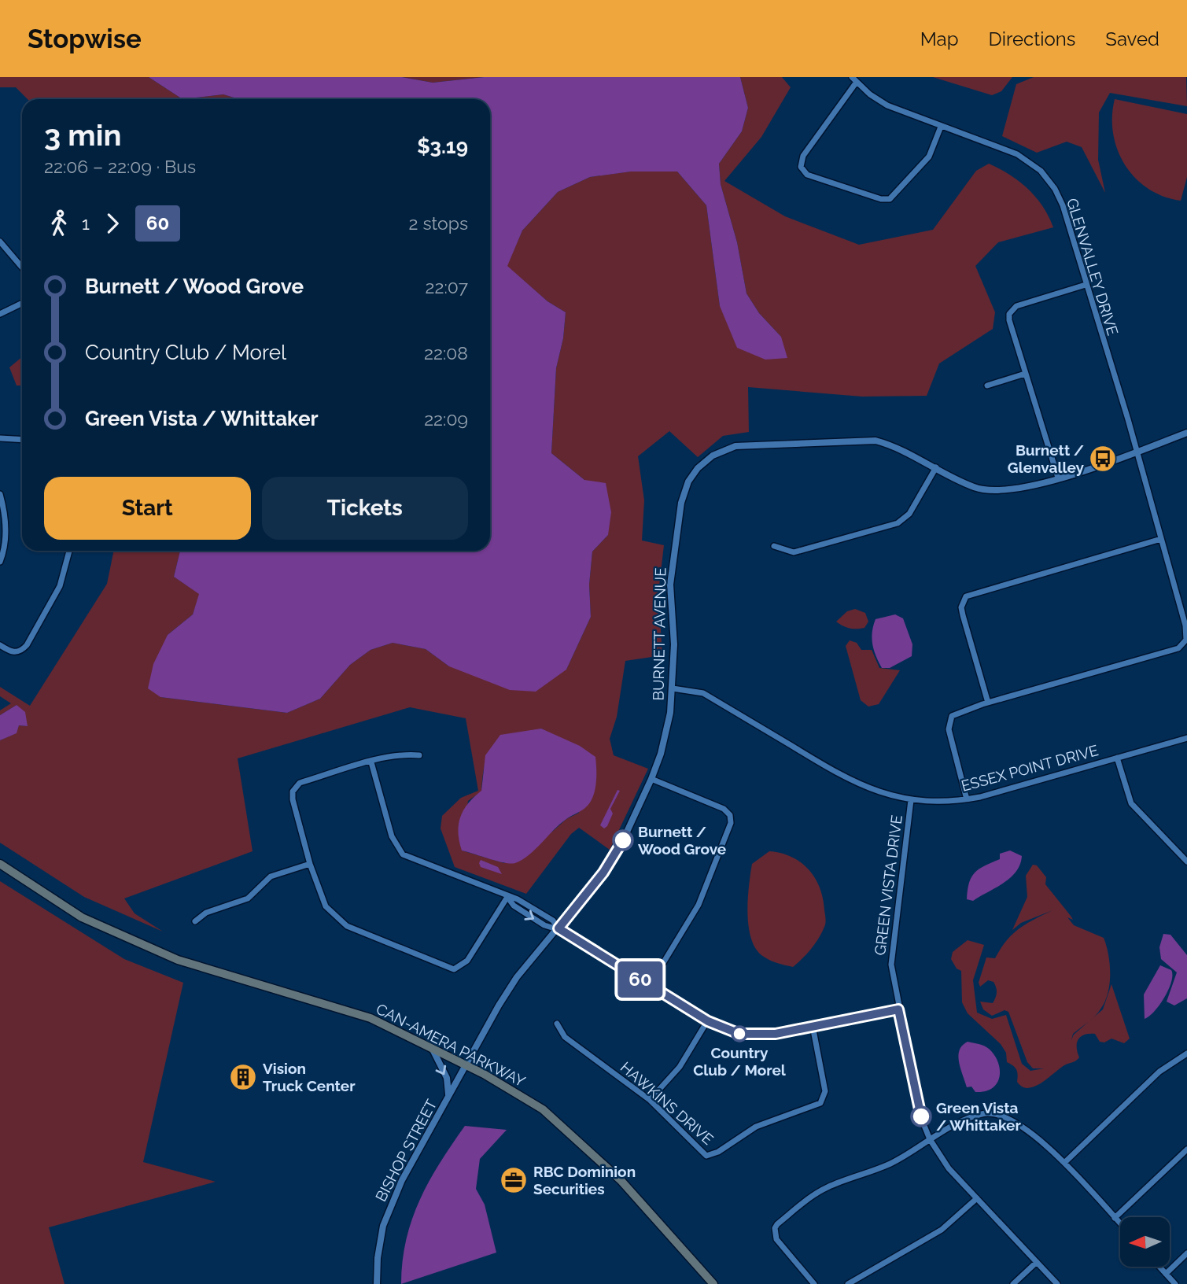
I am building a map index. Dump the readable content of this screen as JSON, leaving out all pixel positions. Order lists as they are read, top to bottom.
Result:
{
  "streets": {
    "main road": ["CAN-AMERA PARKWAY"],
    "street": [
      "GLENVALLEY DRIVE",
      "BURNETT AVENUE",
      "ESSEX POINT DRIVE",
      "GREEN VISTA DRIVE",
      "HAWKINS DRIVE",
      "BISHOP STREET"
    ]
  },
  "crossings": [
    ["GLENVALLEY DRIVE", "BURNETT AVENUE"],
    ["BURNETT AVENUE", "ESSEX POINT DRIVE"],
    ["BURNETT AVENUE", "CAN-AMERA PARKWAY"],
    ["BURNETT AVENUE", "BISHOP STREET"],
    ["ESSEX POINT DRIVE", "GREEN VISTA DRIVE"],
    ["CAN-AMERA PARKWAY", "BISHOP STREET"]
  ],
  "places": {
    "bus stop": ["Burnett / Glenvalley"],
    "other": ["Burnett / Wood Grove", "Country Club / Morel", "Green Vista / Whittaker"],
    "building": ["Vision Truck Center"],
    "office": ["RBC Dominion Securities"]
  },
  "lines": ["bus line 60"],
  "north": "left",
  "page": {
    "header": "Stopwise",
    "nav": ["Map", "Directions", "Saved"],
    "on_map": "60",
    "heading": ["3 min", "22:06 – 22:09 · Bus", "$3.19"],
    "legs": ["1", "60", "2 stops"],
    "list": [
      {
        "name": "Burnett / Wood Grove",
        "value": "22:07"
      },
      {
        "name": "Country Club / Morel",
        "value": "22:08"
      },
      {
        "name": "Green Vista / Whittaker",
        "value": "22:09"
      }
    ],
    "buttons": ["Start", "Tickets"]
  }
}
